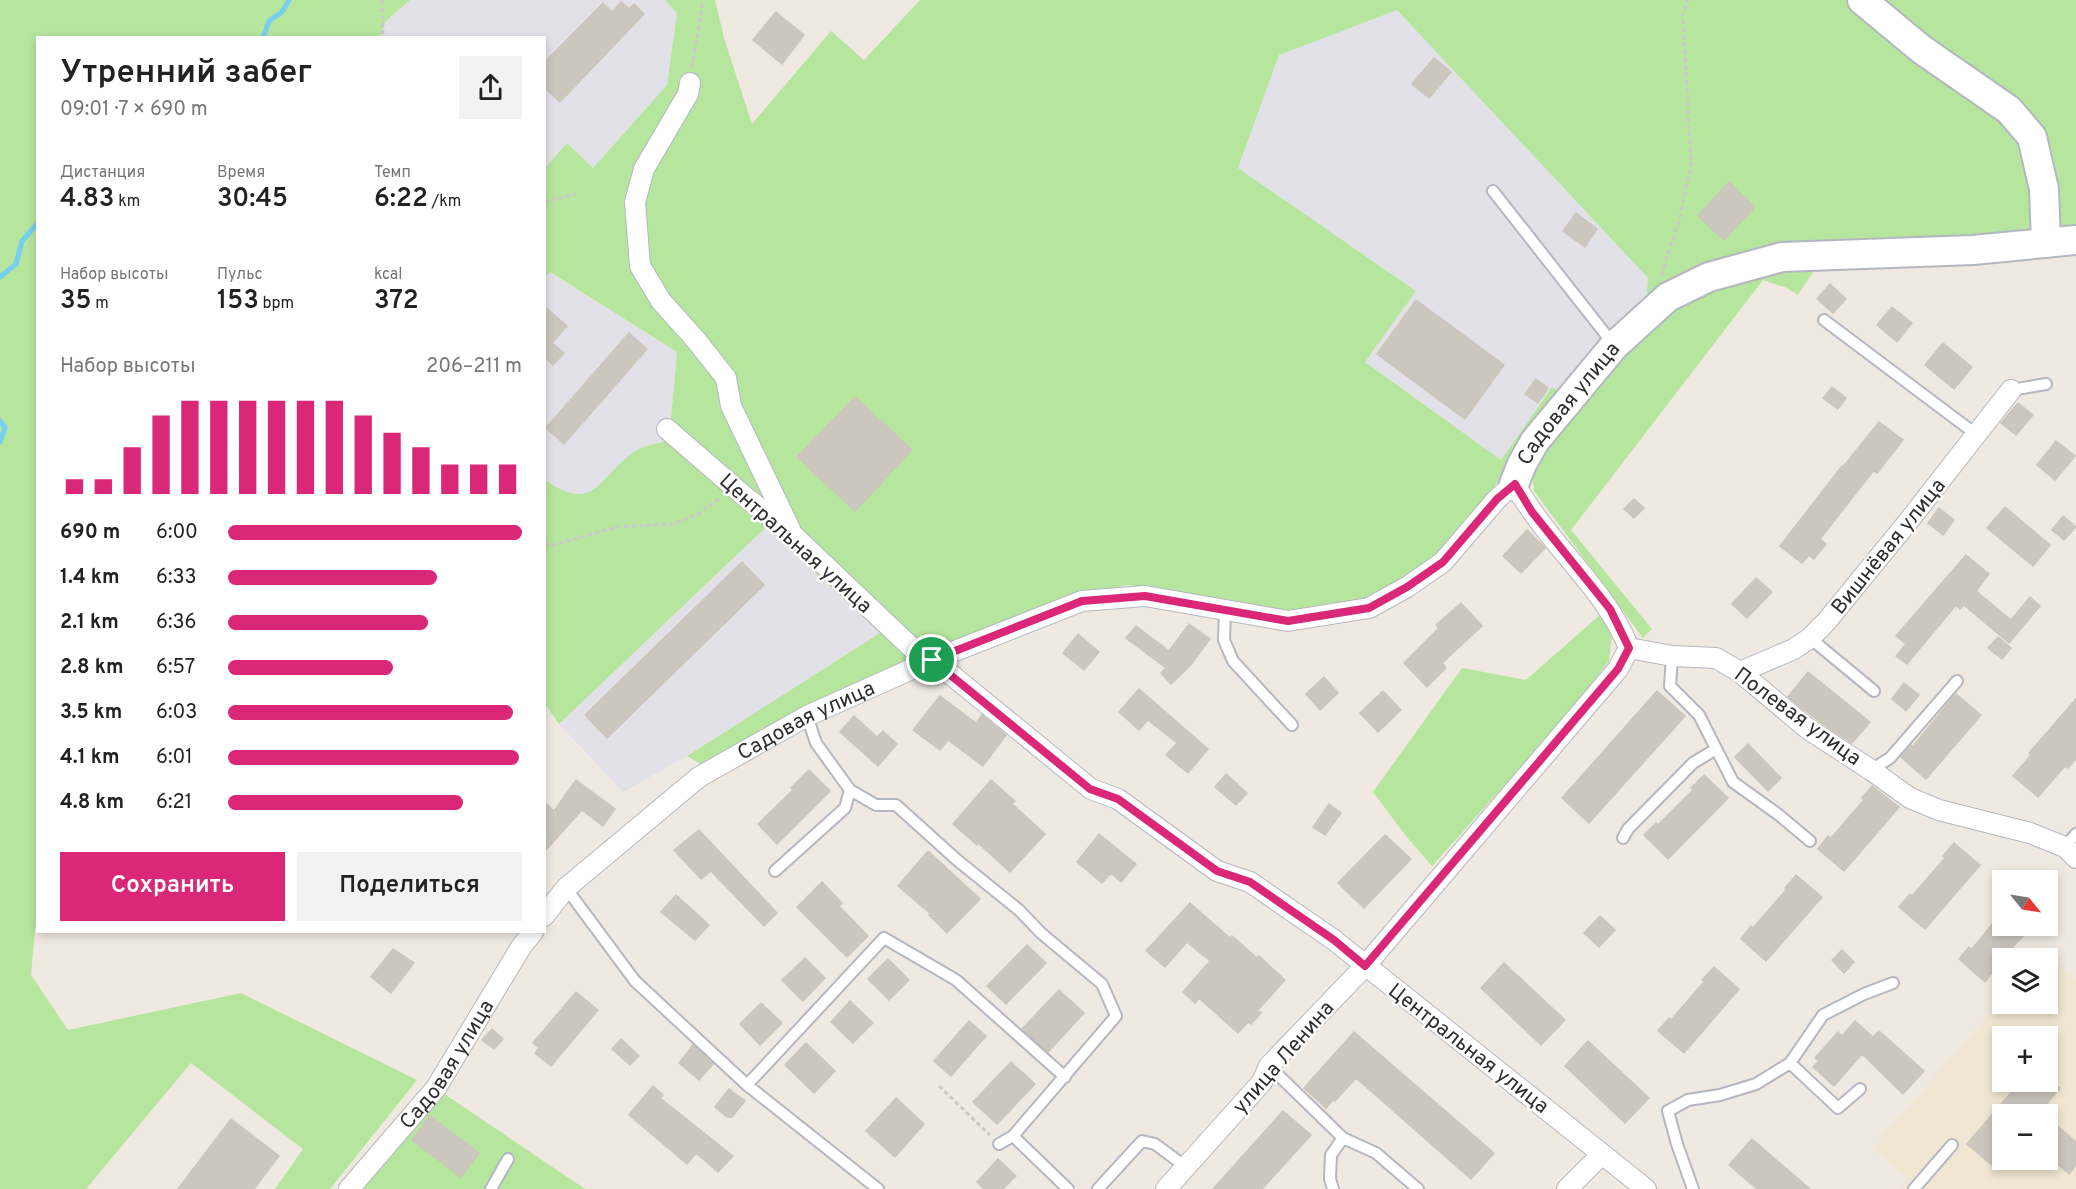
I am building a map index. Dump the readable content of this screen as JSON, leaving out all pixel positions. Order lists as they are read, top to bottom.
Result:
{
  "streets": {
    "street": [
      "Садовая улица",
      "Центральная улица",
      "Вишнёвая улица",
      "Полевая улица",
      "улица Ленина"
    ]
  },
  "crossings": [
    ["Садовая улица", "Центральная улица"],
    ["Центральная улица", "улица Ленина"],
    ["Вишнёвая улица", "Полевая улица"],
    ["Полевая улица", "улица Ленина"]
  ],
  "north": "bottom right",
  "page": {
    "heading": ["Утренний забег", "09:01 · 7 × 690 m"],
    "stats": [
      ["Дистанция", "4.83 km"],
      ["Время", "30:45"],
      ["Темп", "6:22 /km"],
      ["Набор высоты", "35 m"],
      ["Пульс", "153 bpm"],
      ["kcal", "372"]
    ],
    "chart": ["Набор высоты", "206–211 m"],
    "list": [
      {
        "name": "690 m",
        "note": "6:00"
      },
      {
        "name": "1.4 km",
        "note": "6:33"
      },
      {
        "name": "2.1 km",
        "note": "6:36"
      },
      {
        "name": "2.8 km",
        "note": "6:57"
      },
      {
        "name": "3.5 km",
        "note": "6:03"
      },
      {
        "name": "4.1 km",
        "note": "6:01"
      },
      {
        "name": "4.8 km",
        "note": "6:21"
      }
    ],
    "buttons": ["Сохранить", "Поделиться"],
    "map_buttons": ["+", "−"]
  }
}
